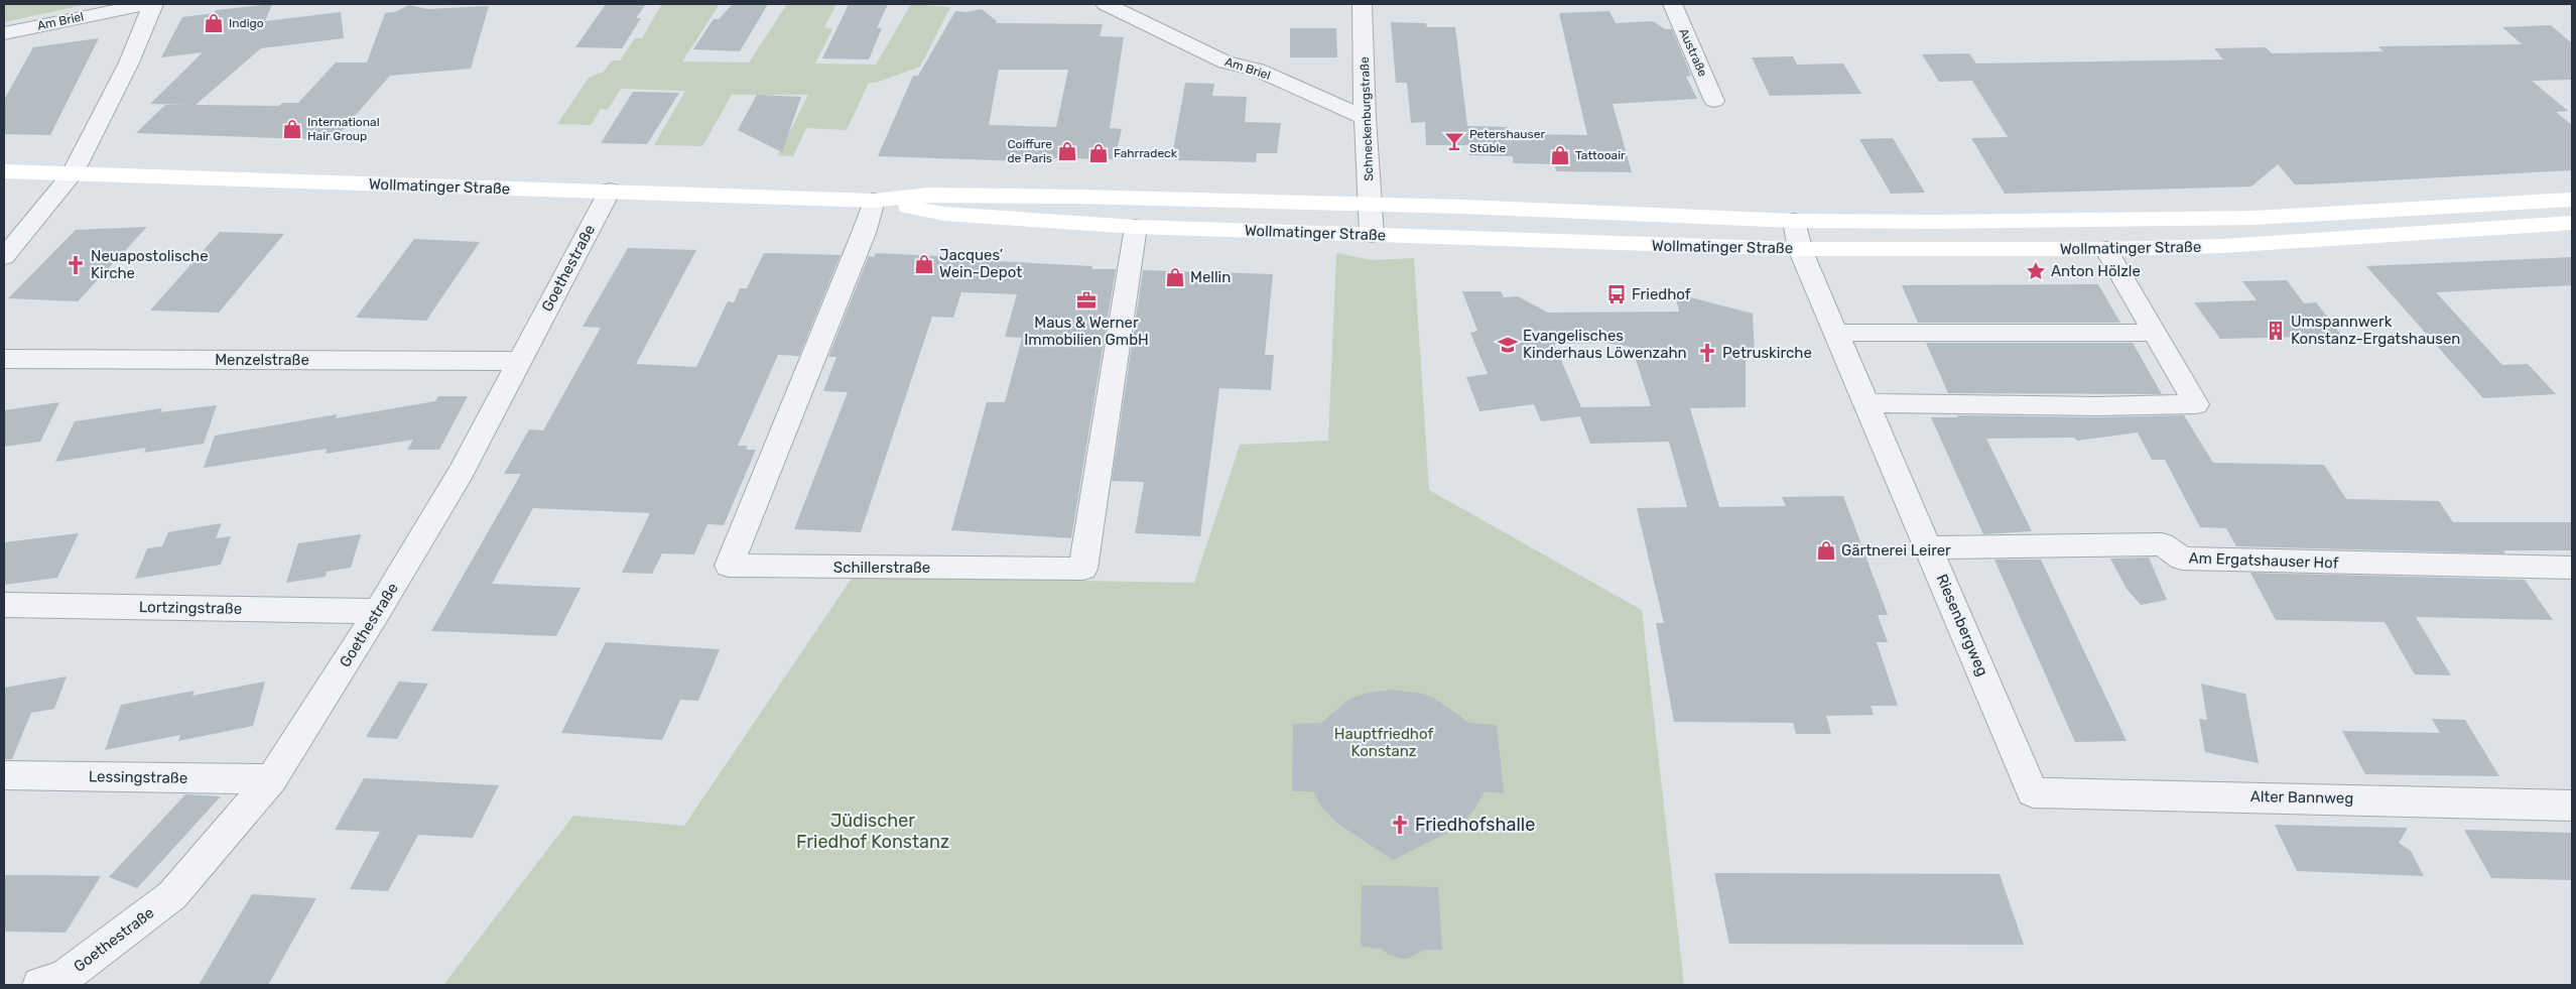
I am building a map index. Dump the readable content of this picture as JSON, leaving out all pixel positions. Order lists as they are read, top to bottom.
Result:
{
  "streets": {
    "main road": ["Wollmatinger Straße"],
    "street": [
      "Am Briel",
      "Austraße",
      "Schneckenburgstraße",
      "Goethestraße",
      "Menzelstraße",
      "Am Ergatshauser Hof",
      "Schillerstraße",
      "Lortzingstraße",
      "Riesenbergweg",
      "Lessingstraße",
      "Alter Bannweg"
    ]
  },
  "crossings": [
    ["Am Briel", "Schneckenburgstraße"],
    ["Schneckenburgstraße", "Wollmatinger Straße"],
    ["Wollmatinger Straße", "Goethestraße"],
    ["Wollmatinger Straße", "Schillerstraße"],
    ["Wollmatinger Straße", "Riesenbergweg"],
    ["Goethestraße", "Menzelstraße"],
    ["Goethestraße", "Lortzingstraße"],
    ["Goethestraße", "Lessingstraße"],
    ["Am Ergatshauser Hof", "Riesenbergweg"],
    ["Riesenbergweg", "Alter Bannweg"]
  ],
  "parks": ["Hauptfriedhof Konstanz", "Jüdischer Friedhof Konstanz"],
  "places": {
    "shop": [
      "Indigo",
      "International Hair Group",
      "Coiffure de Paris",
      "Fahrradeck",
      "Tattooair",
      "Jacques’ Wein-Depot",
      "Mellin",
      "Gärtnerei Leirer"
    ],
    "bar": ["Petershauser Stüble"],
    "church": ["Neuapostolische Kirche", "Petruskirche", "Friedhofshalle"],
    "place": ["Anton Hölzle"],
    "bus stop": ["Friedhof"],
    "office": ["Maus & Werner Immobilien GmbH"],
    "building": ["Umspannwerk Konstanz-Ergatshausen"],
    "school or university": ["Evangelisches Kinderhaus Löwenzahn"]
  }
}
